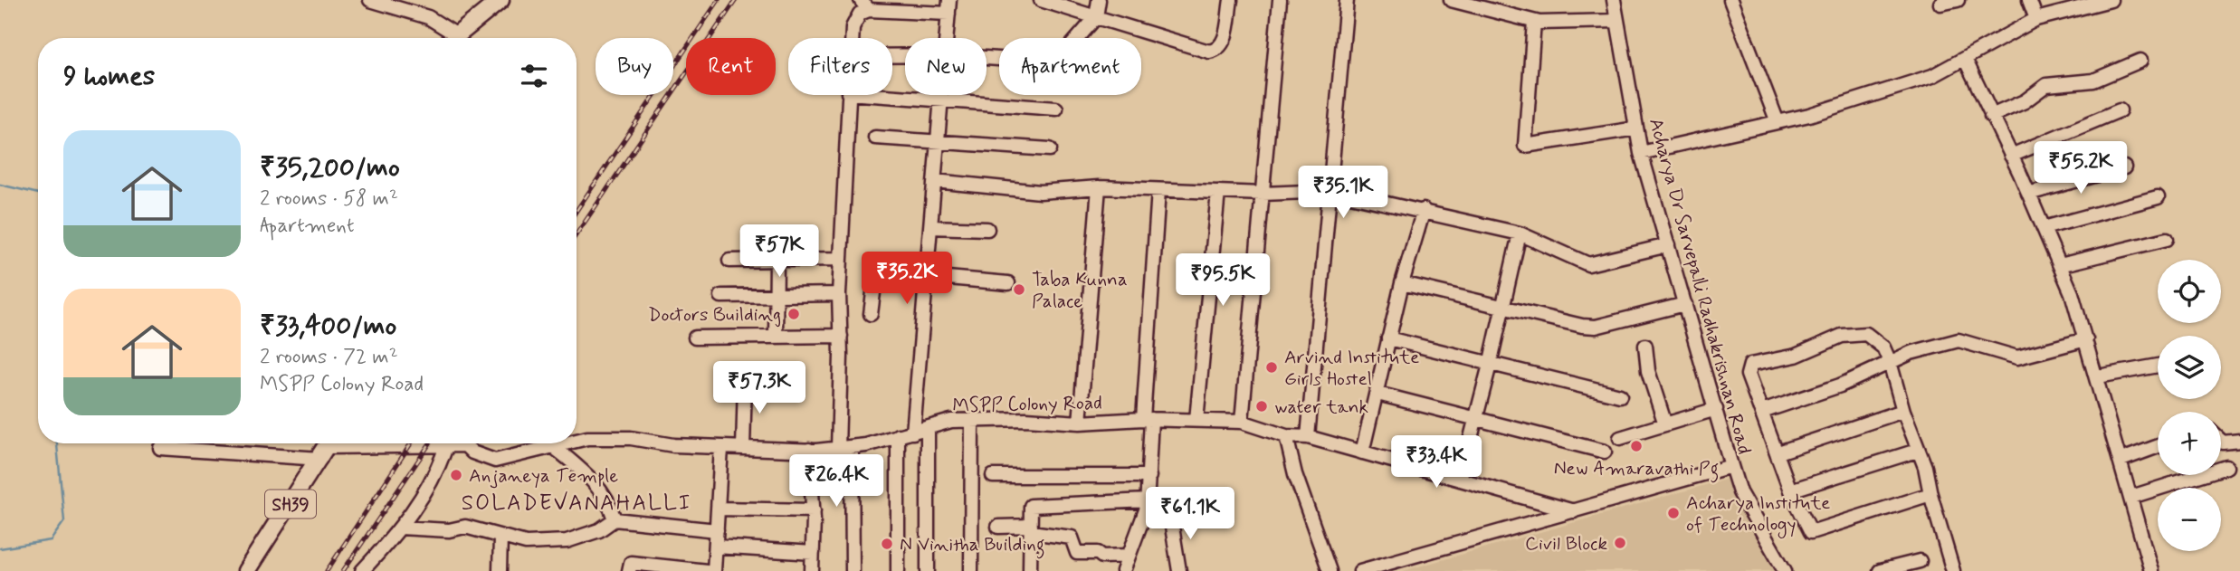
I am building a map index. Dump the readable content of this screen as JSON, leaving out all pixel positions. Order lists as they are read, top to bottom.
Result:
{
  "streets": {
    "main road": ["SH39"],
    "street": ["Acharya Dr Sarvepalli Radhakrishnan Road", "MSPP Colony Road"]
  },
  "crossings": [
    ["MSPP Colony Road", "SH39"]
  ],
  "districts": ["SOLADEVANAHALLI"],
  "places": [
    "Taba Kunna Palace",
    "Doctors Building",
    "Arvind Institute Girls Hostel",
    "water tank",
    "New Amaravathi Pg",
    "Anjaneya Temple",
    "Acharya Institute of Technology",
    "Civil Block",
    "N Vinitha Building"
  ],
  "page": {
    "chip": [
      "Buy",
      "Rent",
      "Filters",
      "New",
      "Apartment"
    ],
    "heading": "9 homes",
    "list": [
      {
        "name": "₹35,200/mo",
        "note": "2 rooms · 58 m² · Apartment"
      },
      {
        "name": "₹33,400/mo",
        "note": "2 rooms · 72 m² · MSPP Colony Road"
      }
    ],
    "price": [
      "₹55.2K",
      "₹35.1K",
      "₹57K",
      "₹35.2K",
      "₹95.5K",
      "₹57.3K",
      "₹33.4K",
      "₹26.4K",
      "₹61.1K"
    ],
    "map_buttons": ["+", "−"]
  }
}
